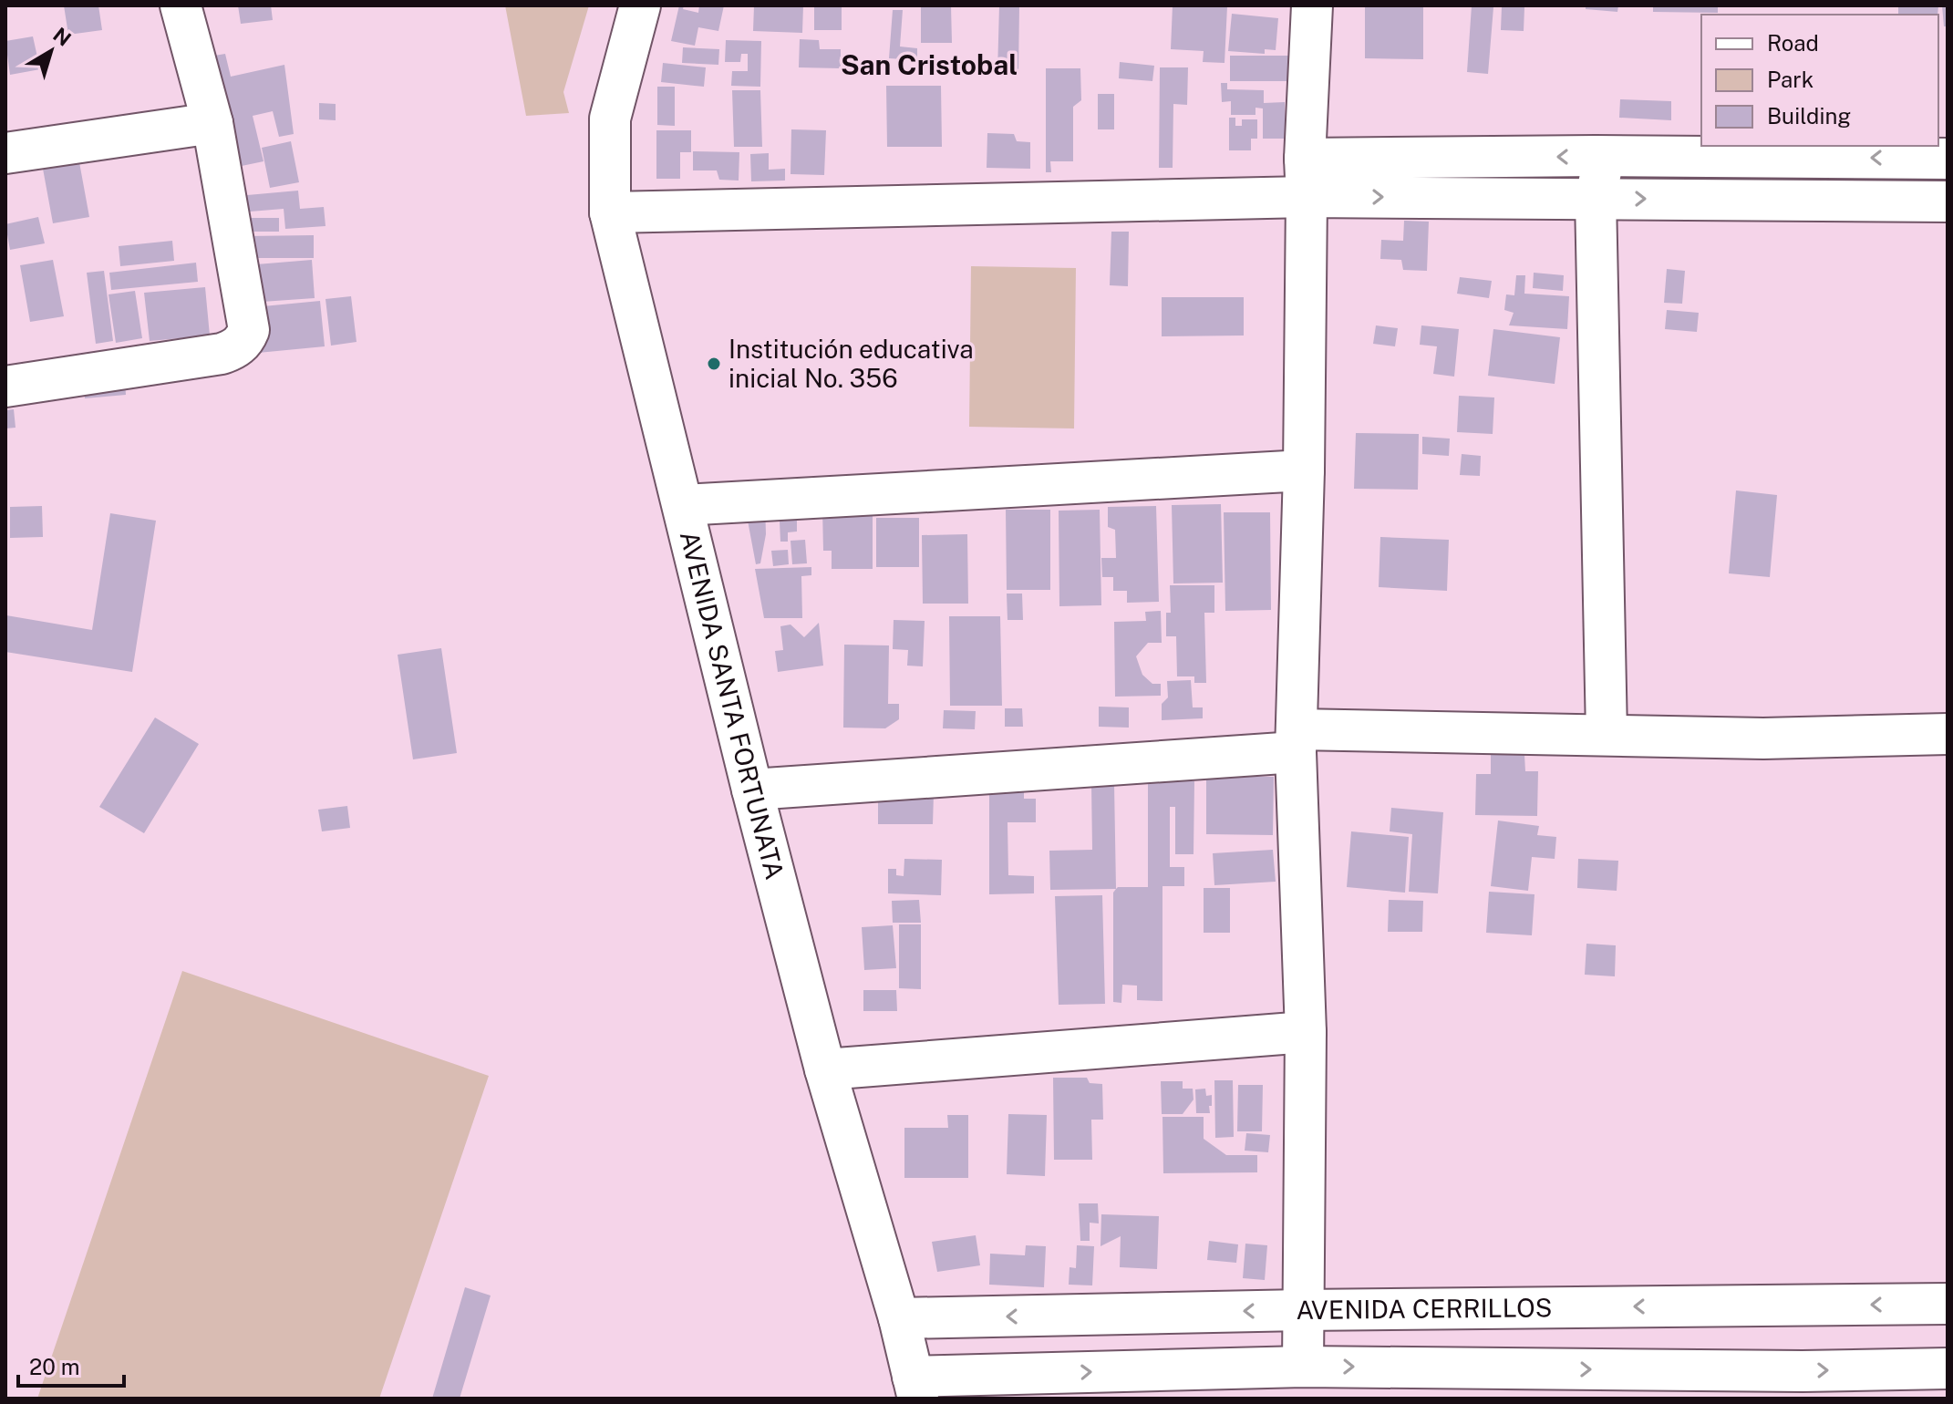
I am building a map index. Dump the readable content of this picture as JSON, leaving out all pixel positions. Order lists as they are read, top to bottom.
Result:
{
  "streets": {
    "street": ["AVENIDA SANTA FORTUNATA", "AVENIDA CERRILLOS"]
  },
  "crossings": [
    ["AVENIDA SANTA FORTUNATA", "AVENIDA CERRILLOS"]
  ],
  "districts": ["San Cristobal"],
  "places": ["Institución educativa inicial No. 356"],
  "legend": ["Road", "Park", "Building"],
  "scale_bar": "20 m",
  "north": "top right"
}
